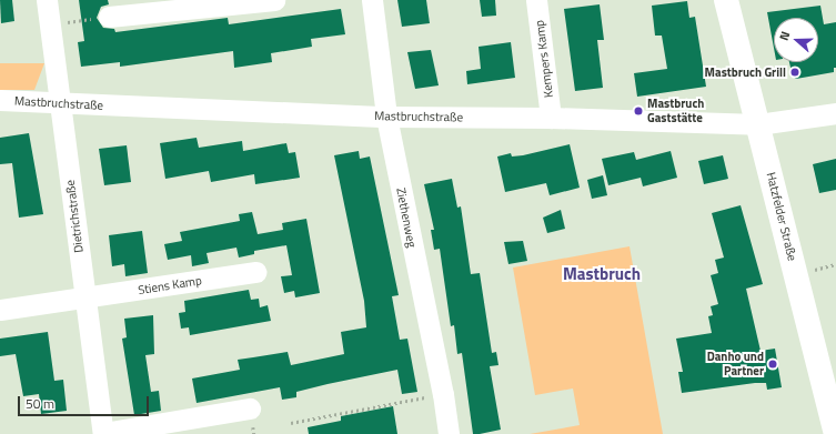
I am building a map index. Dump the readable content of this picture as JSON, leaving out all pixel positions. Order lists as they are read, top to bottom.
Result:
{
  "streets": {
    "street": [
      "Kempers Kamp",
      "Mastbruchstraße",
      "Dietrichstraße",
      "Hatzfelder Straße",
      "Ziethenweg",
      "Stiens Kamp"
    ]
  },
  "crossings": [
    ["Kempers Kamp", "Mastbruchstraße"],
    ["Mastbruchstraße", "Dietrichstraße"],
    ["Mastbruchstraße", "Hatzfelder Straße"],
    ["Mastbruchstraße", "Ziethenweg"],
    ["Dietrichstraße", "Stiens Kamp"]
  ],
  "districts": ["Mastbruch"],
  "places": ["Mastbruch Grill", "Mastbruch Gaststätte", "Danho und Partner"],
  "scale_bar": "50 m",
  "north": "left"
}
